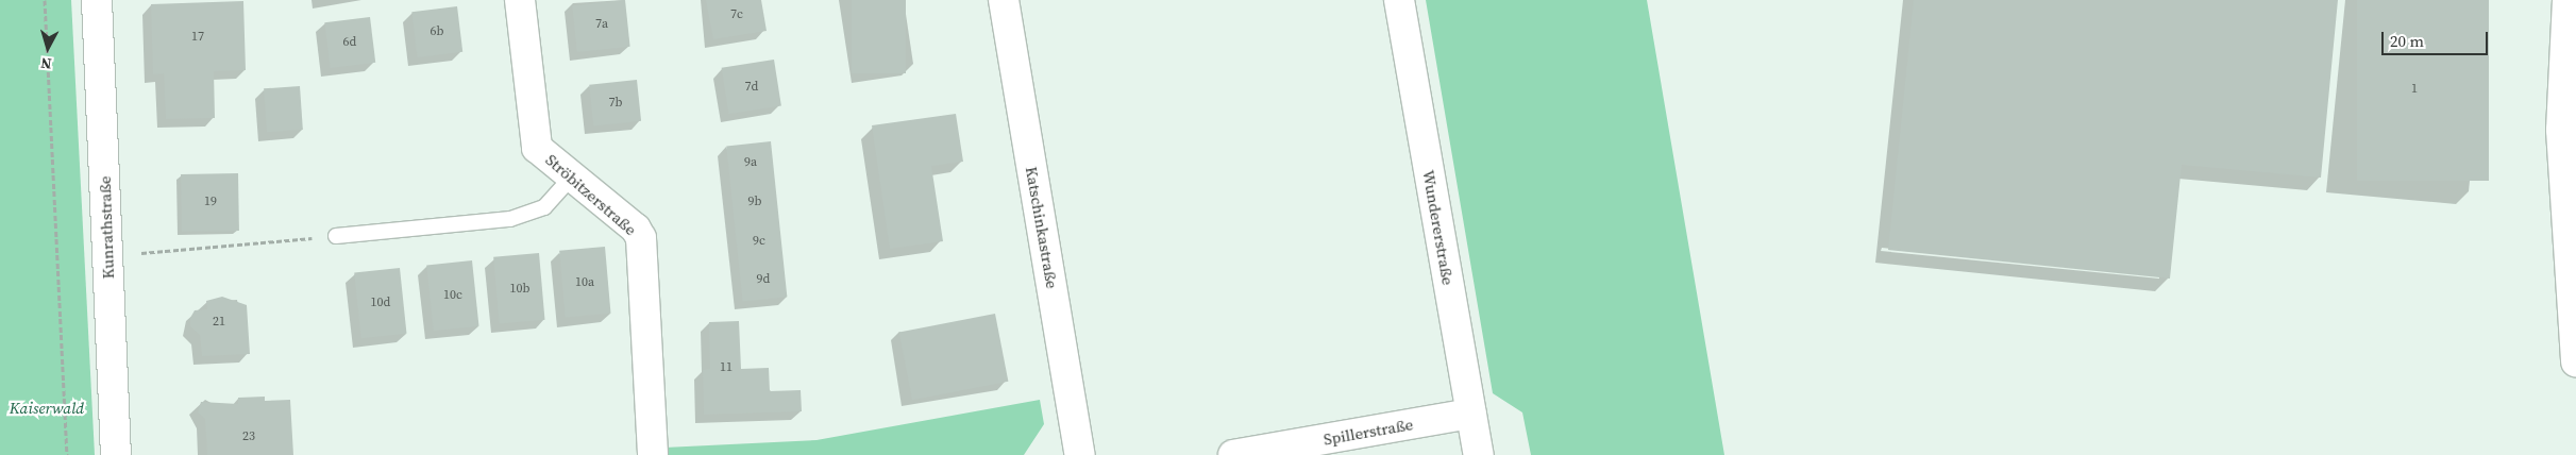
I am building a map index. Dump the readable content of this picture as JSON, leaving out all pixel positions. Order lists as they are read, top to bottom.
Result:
{
  "streets": {
    "street": [
      "Ströbitzerstraße",
      "Kunrathstraße",
      "Katschinkastraße",
      "Wundererstraße",
      "Spillerstraße"
    ]
  },
  "crossings": [
    ["Wundererstraße", "Spillerstraße"]
  ],
  "parks": ["Kaiserwald"],
  "house_numbers": [
    "7c",
    "7a",
    "6b",
    "17",
    "6d",
    "7d",
    "1",
    "7b",
    "9a",
    "19",
    "9b",
    "9c",
    "9d",
    "10a",
    "10b",
    "10c",
    "10d",
    "21",
    "11",
    "23"
  ],
  "scale_bar": "20 m",
  "north": "bottom"
}
